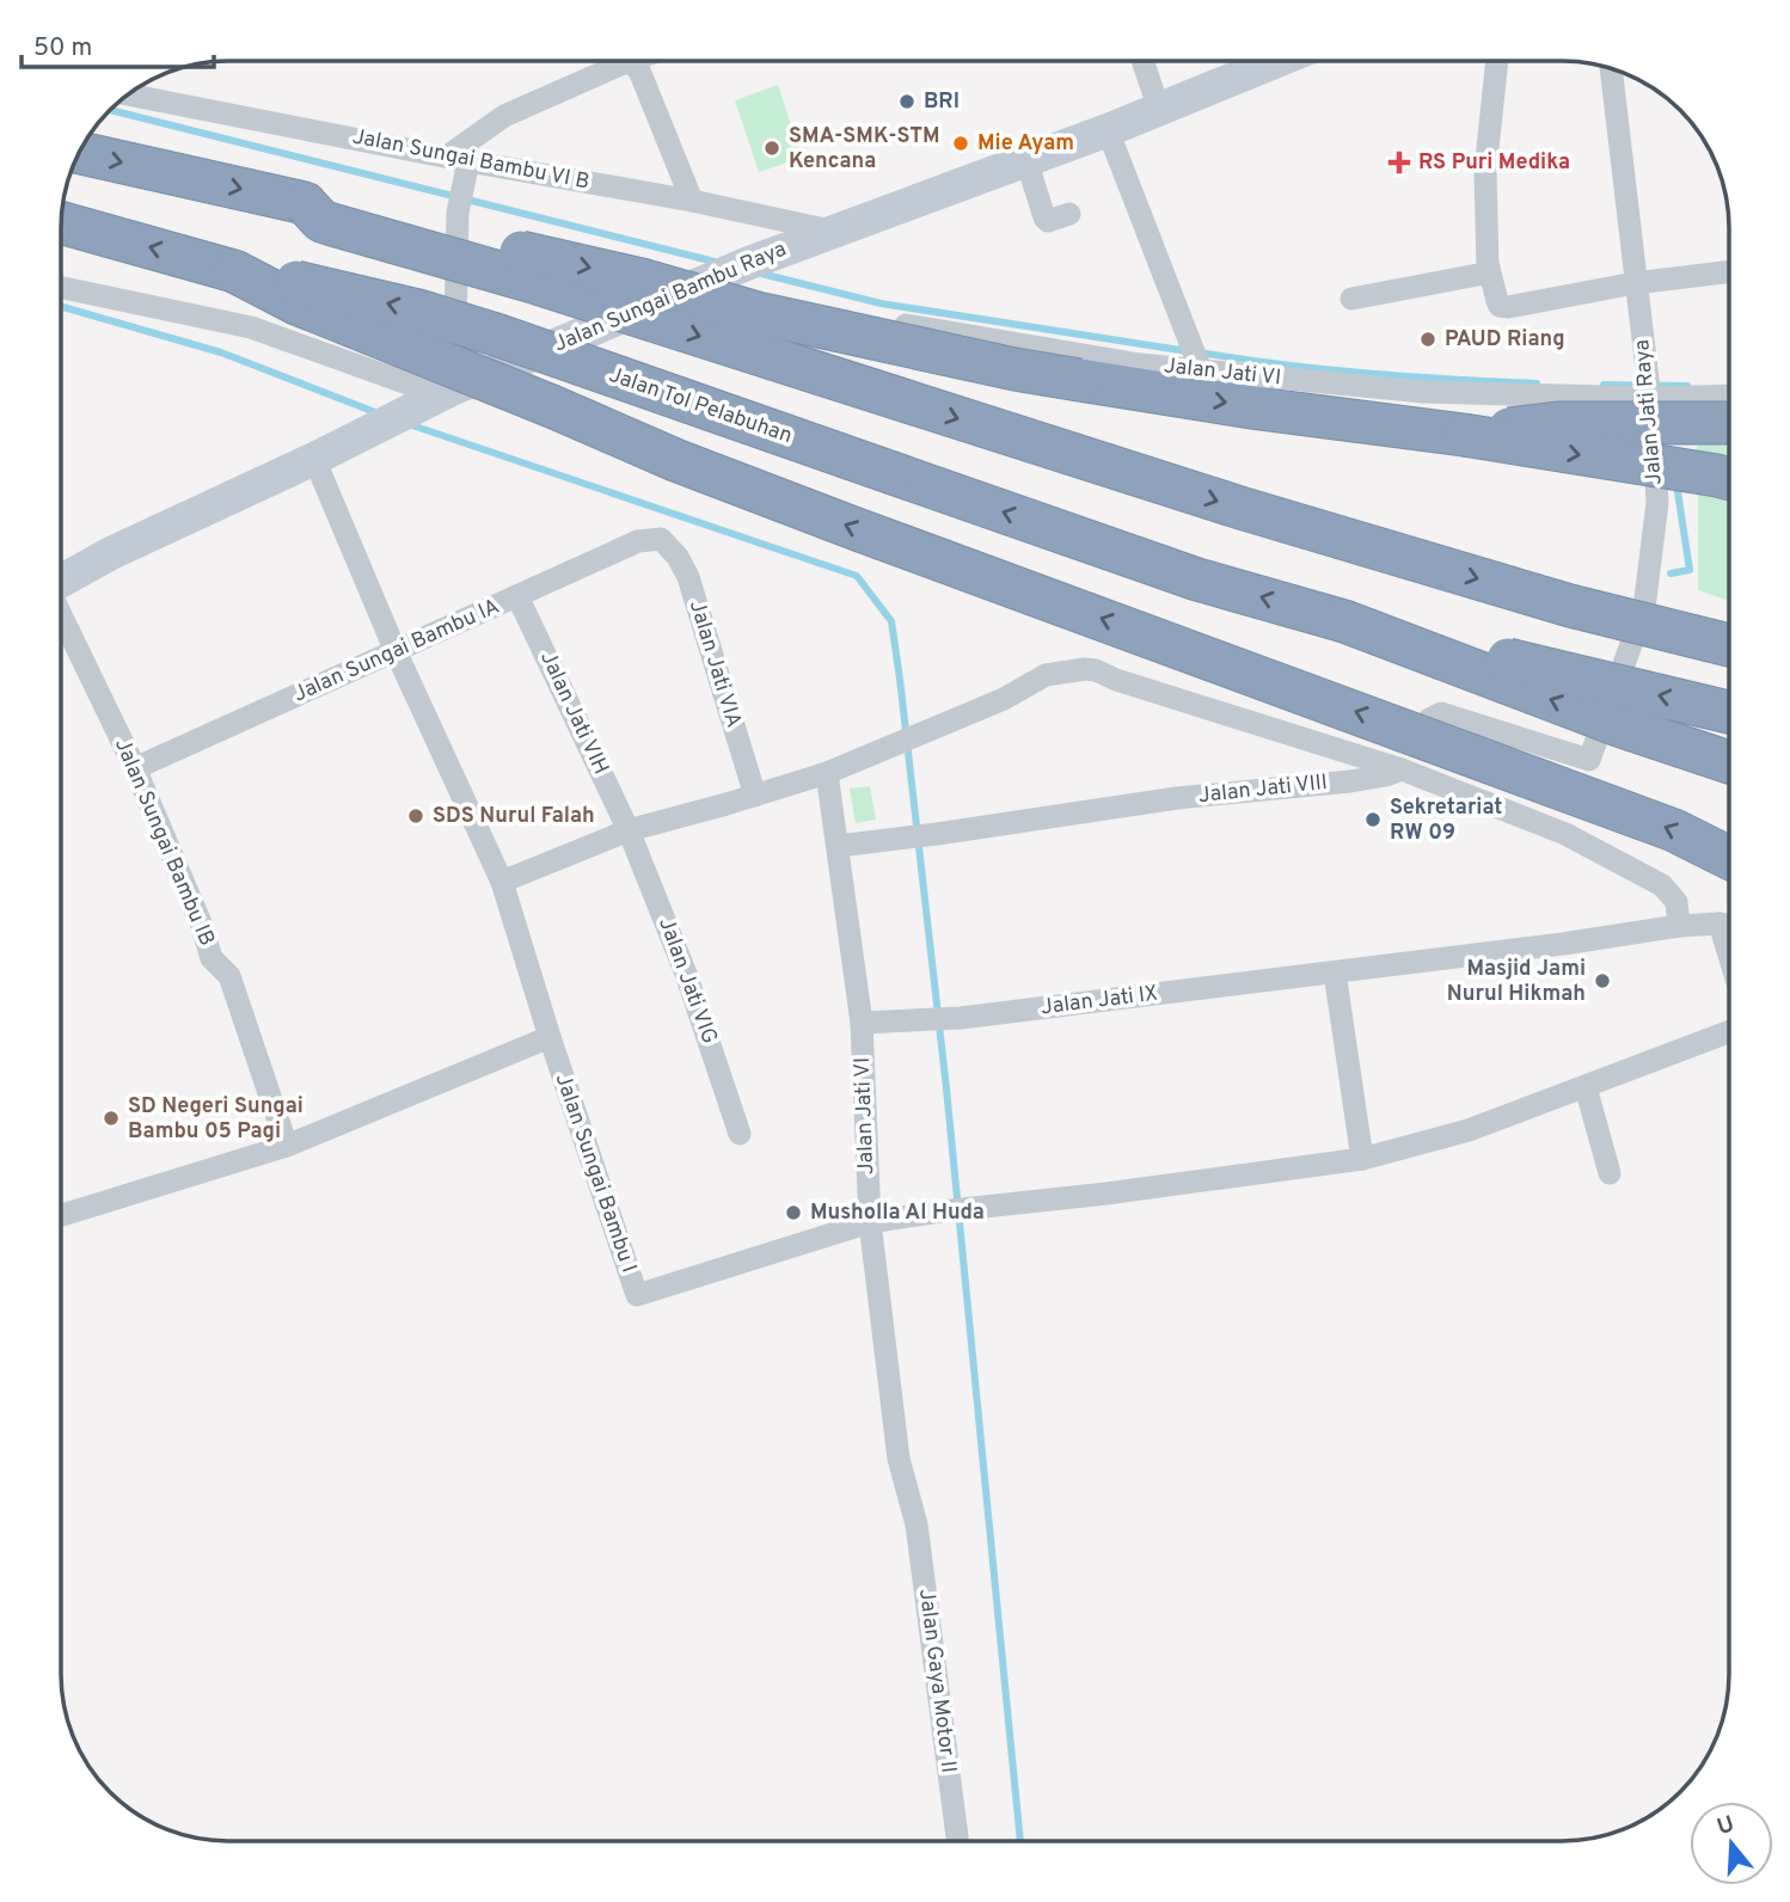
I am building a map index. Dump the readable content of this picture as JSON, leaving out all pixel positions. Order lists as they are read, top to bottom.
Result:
{
  "streets": {
    "highway": ["Jalan Tol Pelabuhan"],
    "street": [
      "Jalan Sungai Bambu VI B",
      "Jalan Sungai Bambu Raya",
      "Jalan Jati VI",
      "Jalan Jati Raya",
      "Jalan Sungai Bambu IA",
      "Jalan Jati VIA",
      "Jalan Jati VIH",
      "Jalan Jati VIII",
      "Jalan Sungai Bambu IB",
      "Jalan Jati VIG",
      "Jalan Jati IX",
      "Jalan Sungai Bambu I",
      "Jalan Gaya Motor II"
    ]
  },
  "crossings": [
    ["Jalan Sungai Bambu VI B", "Jalan Sungai Bambu Raya"],
    ["Jalan Sungai Bambu Raya", "Jalan Jati VI"],
    ["Jalan Sungai Bambu Raya", "Jalan Sungai Bambu I"],
    ["Jalan Jati VI", "Jalan Jati Raya"],
    ["Jalan Jati VI", "Jalan Jati VIII"],
    ["Jalan Jati VI", "Jalan Jati IX"],
    ["Jalan Jati VI", "Jalan Sungai Bambu I"],
    ["Jalan Jati VI", "Jalan Gaya Motor II"],
    ["Jalan Sungai Bambu IA", "Jalan Jati VIA"],
    ["Jalan Sungai Bambu IA", "Jalan Jati VIH"],
    ["Jalan Sungai Bambu IA", "Jalan Sungai Bambu IB"],
    ["Jalan Sungai Bambu IA", "Jalan Sungai Bambu I"],
    ["Jalan Jati VIH", "Jalan Jati VIG"]
  ],
  "places": {
    "other": [
      "BRI",
      "Mie Ayam",
      "SMA-SMK-STM Kencana",
      "PAUD Riang",
      "SDS Nurul Falah",
      "Sekretariat RW 09",
      "Masjid Jami Nurul Hikmah",
      "SD Negeri Sungai Bambu 05 Pagi",
      "Musholla Al Huda"
    ],
    "health": ["RS Puri Medika"]
  },
  "scale_bar": "50 m",
  "north": "top"
}
